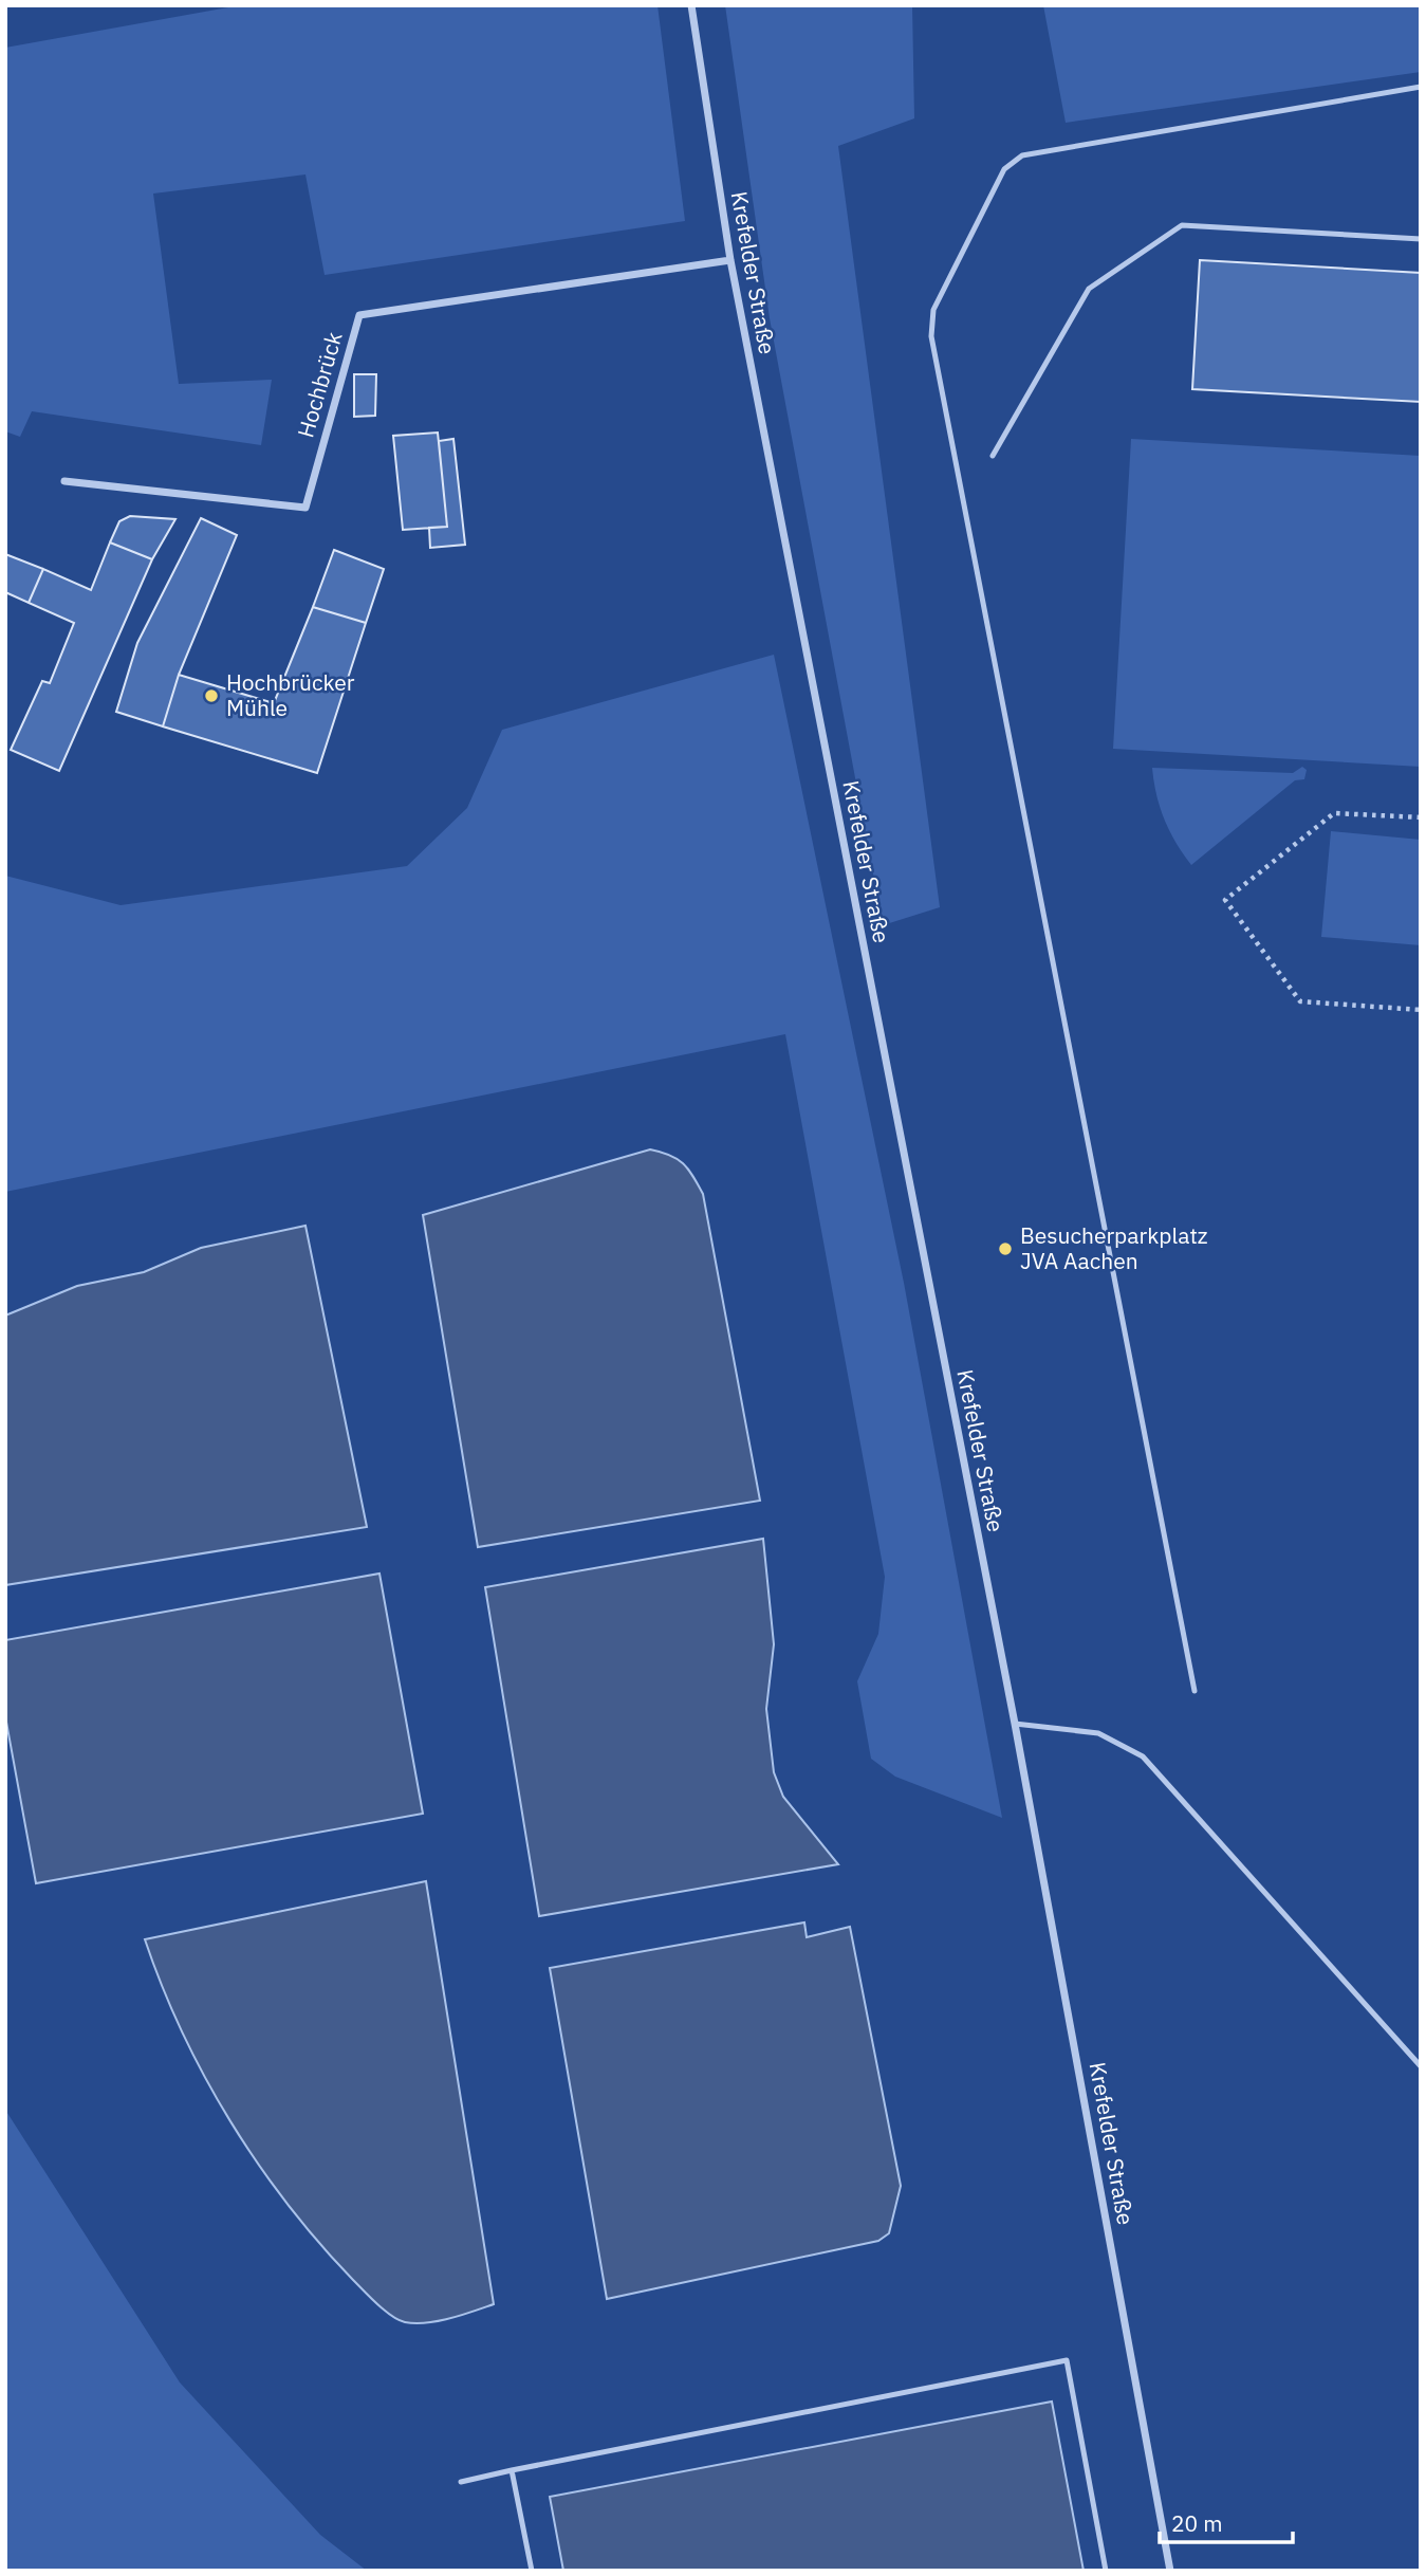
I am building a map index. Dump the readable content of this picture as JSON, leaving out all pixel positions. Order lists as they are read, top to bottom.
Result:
{
  "streets": {
    "street": ["Krefelder Straße", "Hochbrück"]
  },
  "crossings": [
    ["Krefelder Straße", "Hochbrück"]
  ],
  "places": ["Hochbrücker Mühle", "Besucherparkplatz JVA Aachen"],
  "scale_bar": "20 m"
}
